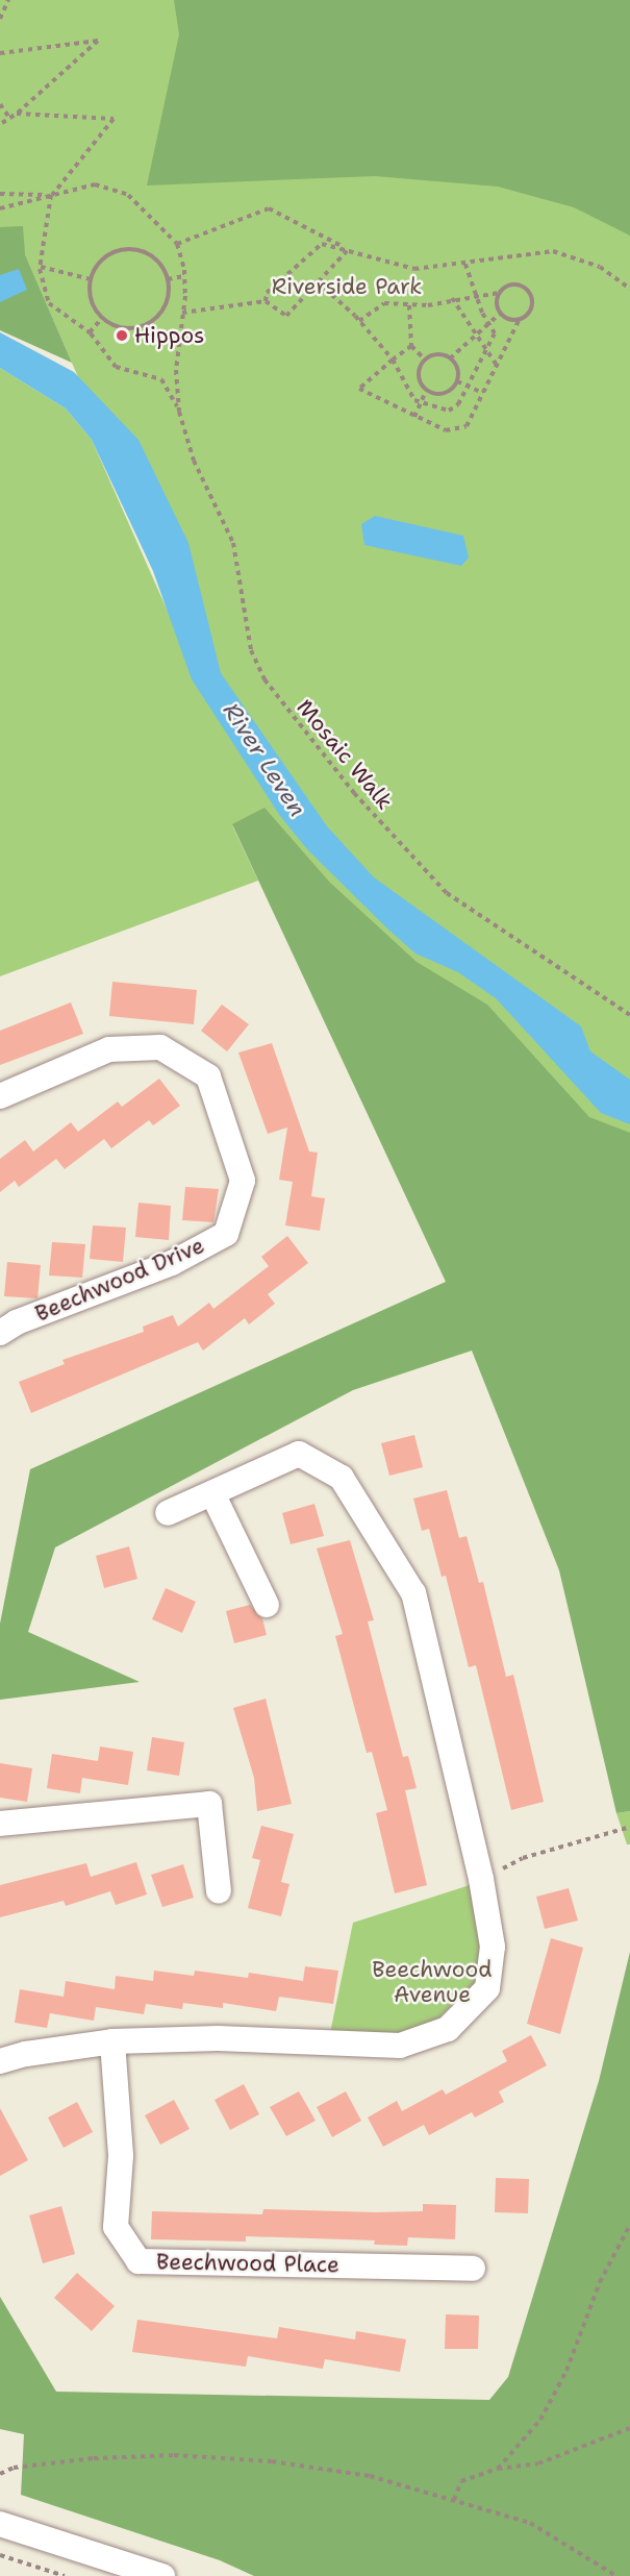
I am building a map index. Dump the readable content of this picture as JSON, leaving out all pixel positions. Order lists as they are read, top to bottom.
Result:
{
  "streets": {
    "street": ["Beechwood Drive", "Beechwood Place"],
    "path": ["Mosaic Walk"]
  },
  "water": ["River Leven"],
  "parks": ["Riverside Park", "Beechwood Avenue"],
  "places": ["Hippos"]
}
